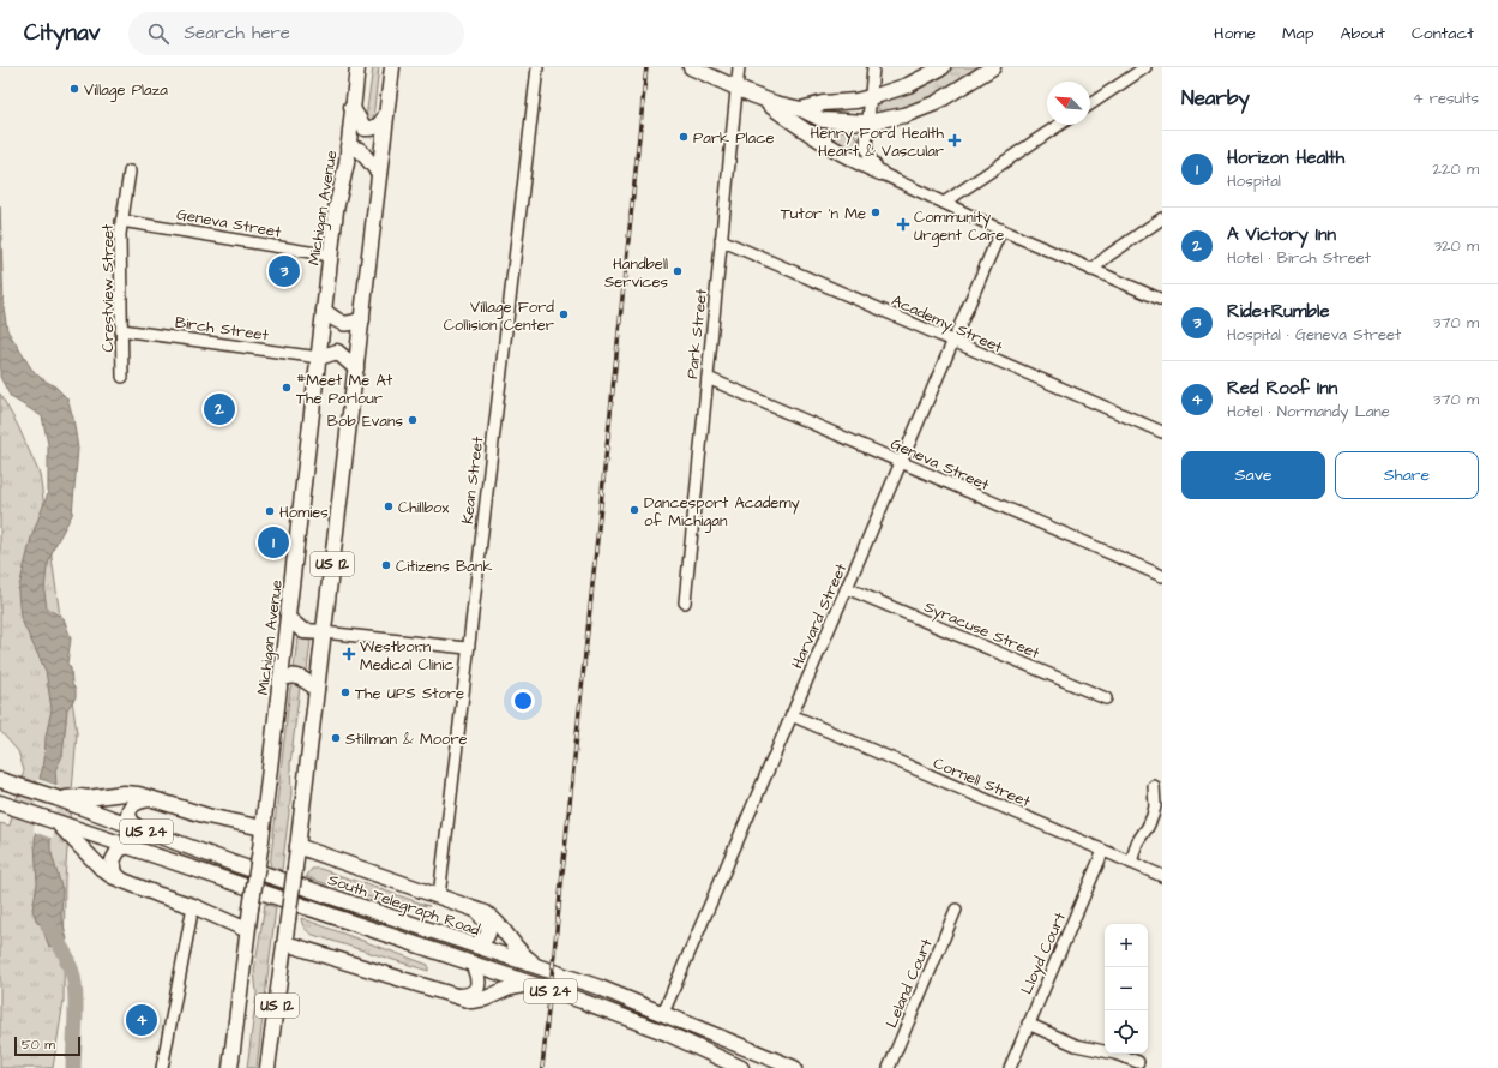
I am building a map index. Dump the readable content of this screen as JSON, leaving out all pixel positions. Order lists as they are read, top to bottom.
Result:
{
  "streets": {
    "main road": [
      "Michigan Avenue",
      "US 12",
      "US 24",
      "South Telegraph Road"
    ],
    "street": [
      "Geneva Street",
      "Crestview Street",
      "Academy Street",
      "Birch Street",
      "Park Street",
      "Kean Street",
      "Harvard Street",
      "Syracuse Street",
      "Cornell Street",
      "Lloyd Court",
      "Leland Court"
    ]
  },
  "crossings": [
    ["Michigan Avenue", "Geneva Street"],
    ["Michigan Avenue", "Birch Street"],
    ["Geneva Street", "Crestview Street"],
    ["Geneva Street", "Park Street"],
    ["Geneva Street", "Harvard Street"],
    ["Crestview Street", "Birch Street"],
    ["Academy Street", "Park Street"],
    ["Academy Street", "Harvard Street"],
    ["Harvard Street", "Syracuse Street"],
    ["Harvard Street", "Cornell Street"],
    ["Harvard Street", "South Telegraph Road"],
    ["Cornell Street", "Lloyd Court"]
  ],
  "places": {
    "other": [
      "Village Plaza",
      "Park Place",
      "Tutor 'n Me",
      "Handbell Services",
      "Village Ford Collision Center",
      "#Meet Me At The Parlour",
      "Bob Evans",
      "Chillbox",
      "Dancesport Academy of Michigan",
      "Homies",
      "Citizens Bank",
      "The UPS Store",
      "Stillman & Moore"
    ],
    "health": ["Henry Ford Health Heart & Vascular", "Community Urgent Care", "Westborn Medical Clinic"]
  },
  "scale_bar": "50 m",
  "north": "top left",
  "page": {
    "header": "Citynav",
    "search": "Search here",
    "nav": [
      "Home",
      "Map",
      "About",
      "Contact"
    ],
    "heading": ["Nearby", "4 results"],
    "list": [
      {
        "mark": "1",
        "name": "Horizon Health",
        "note": "Hospital",
        "value": "220 m"
      },
      {
        "mark": "2",
        "name": "A Victory Inn",
        "note": "Hotel · Birch Street",
        "value": "320 m"
      },
      {
        "mark": "3",
        "name": "Ride+Rumble",
        "note": "Hospital · Geneva Street",
        "value": "370 m"
      },
      {
        "mark": "4",
        "name": "Red Roof Inn",
        "note": "Hotel · Normandy Lane",
        "value": "370 m"
      }
    ],
    "pins": [
      "3",
      "2",
      "1",
      "4"
    ],
    "buttons": ["Save", "Share"],
    "map_buttons": ["+", "−"],
    "scale": "50 m"
  }
}
